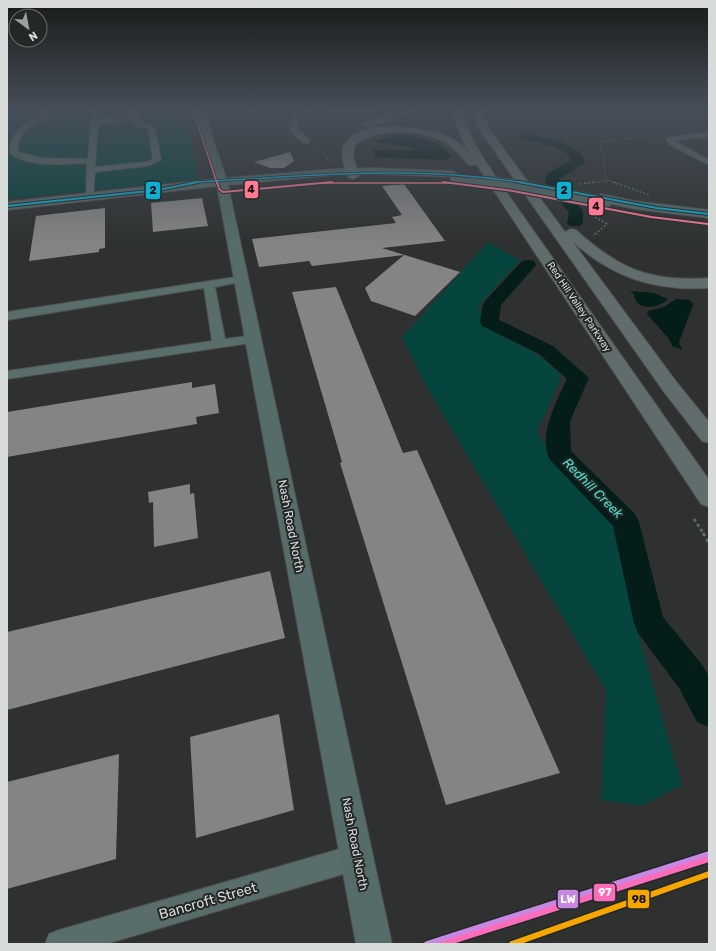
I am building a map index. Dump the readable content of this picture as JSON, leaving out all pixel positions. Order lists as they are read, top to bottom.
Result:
{
  "streets": {
    "highway": ["Red Hill Valley Parkway"],
    "main road": ["Nash Road North"],
    "street": ["Bancroft Street"]
  },
  "crossings": [
    ["Nash Road North", "Bancroft Street"]
  ],
  "water": ["Redhill Creek"],
  "lines": [
    "transit line 4",
    "transit line 2",
    "transit line LW",
    "transit line 97",
    "transit line 98"
  ],
  "north": "bottom right"
}
